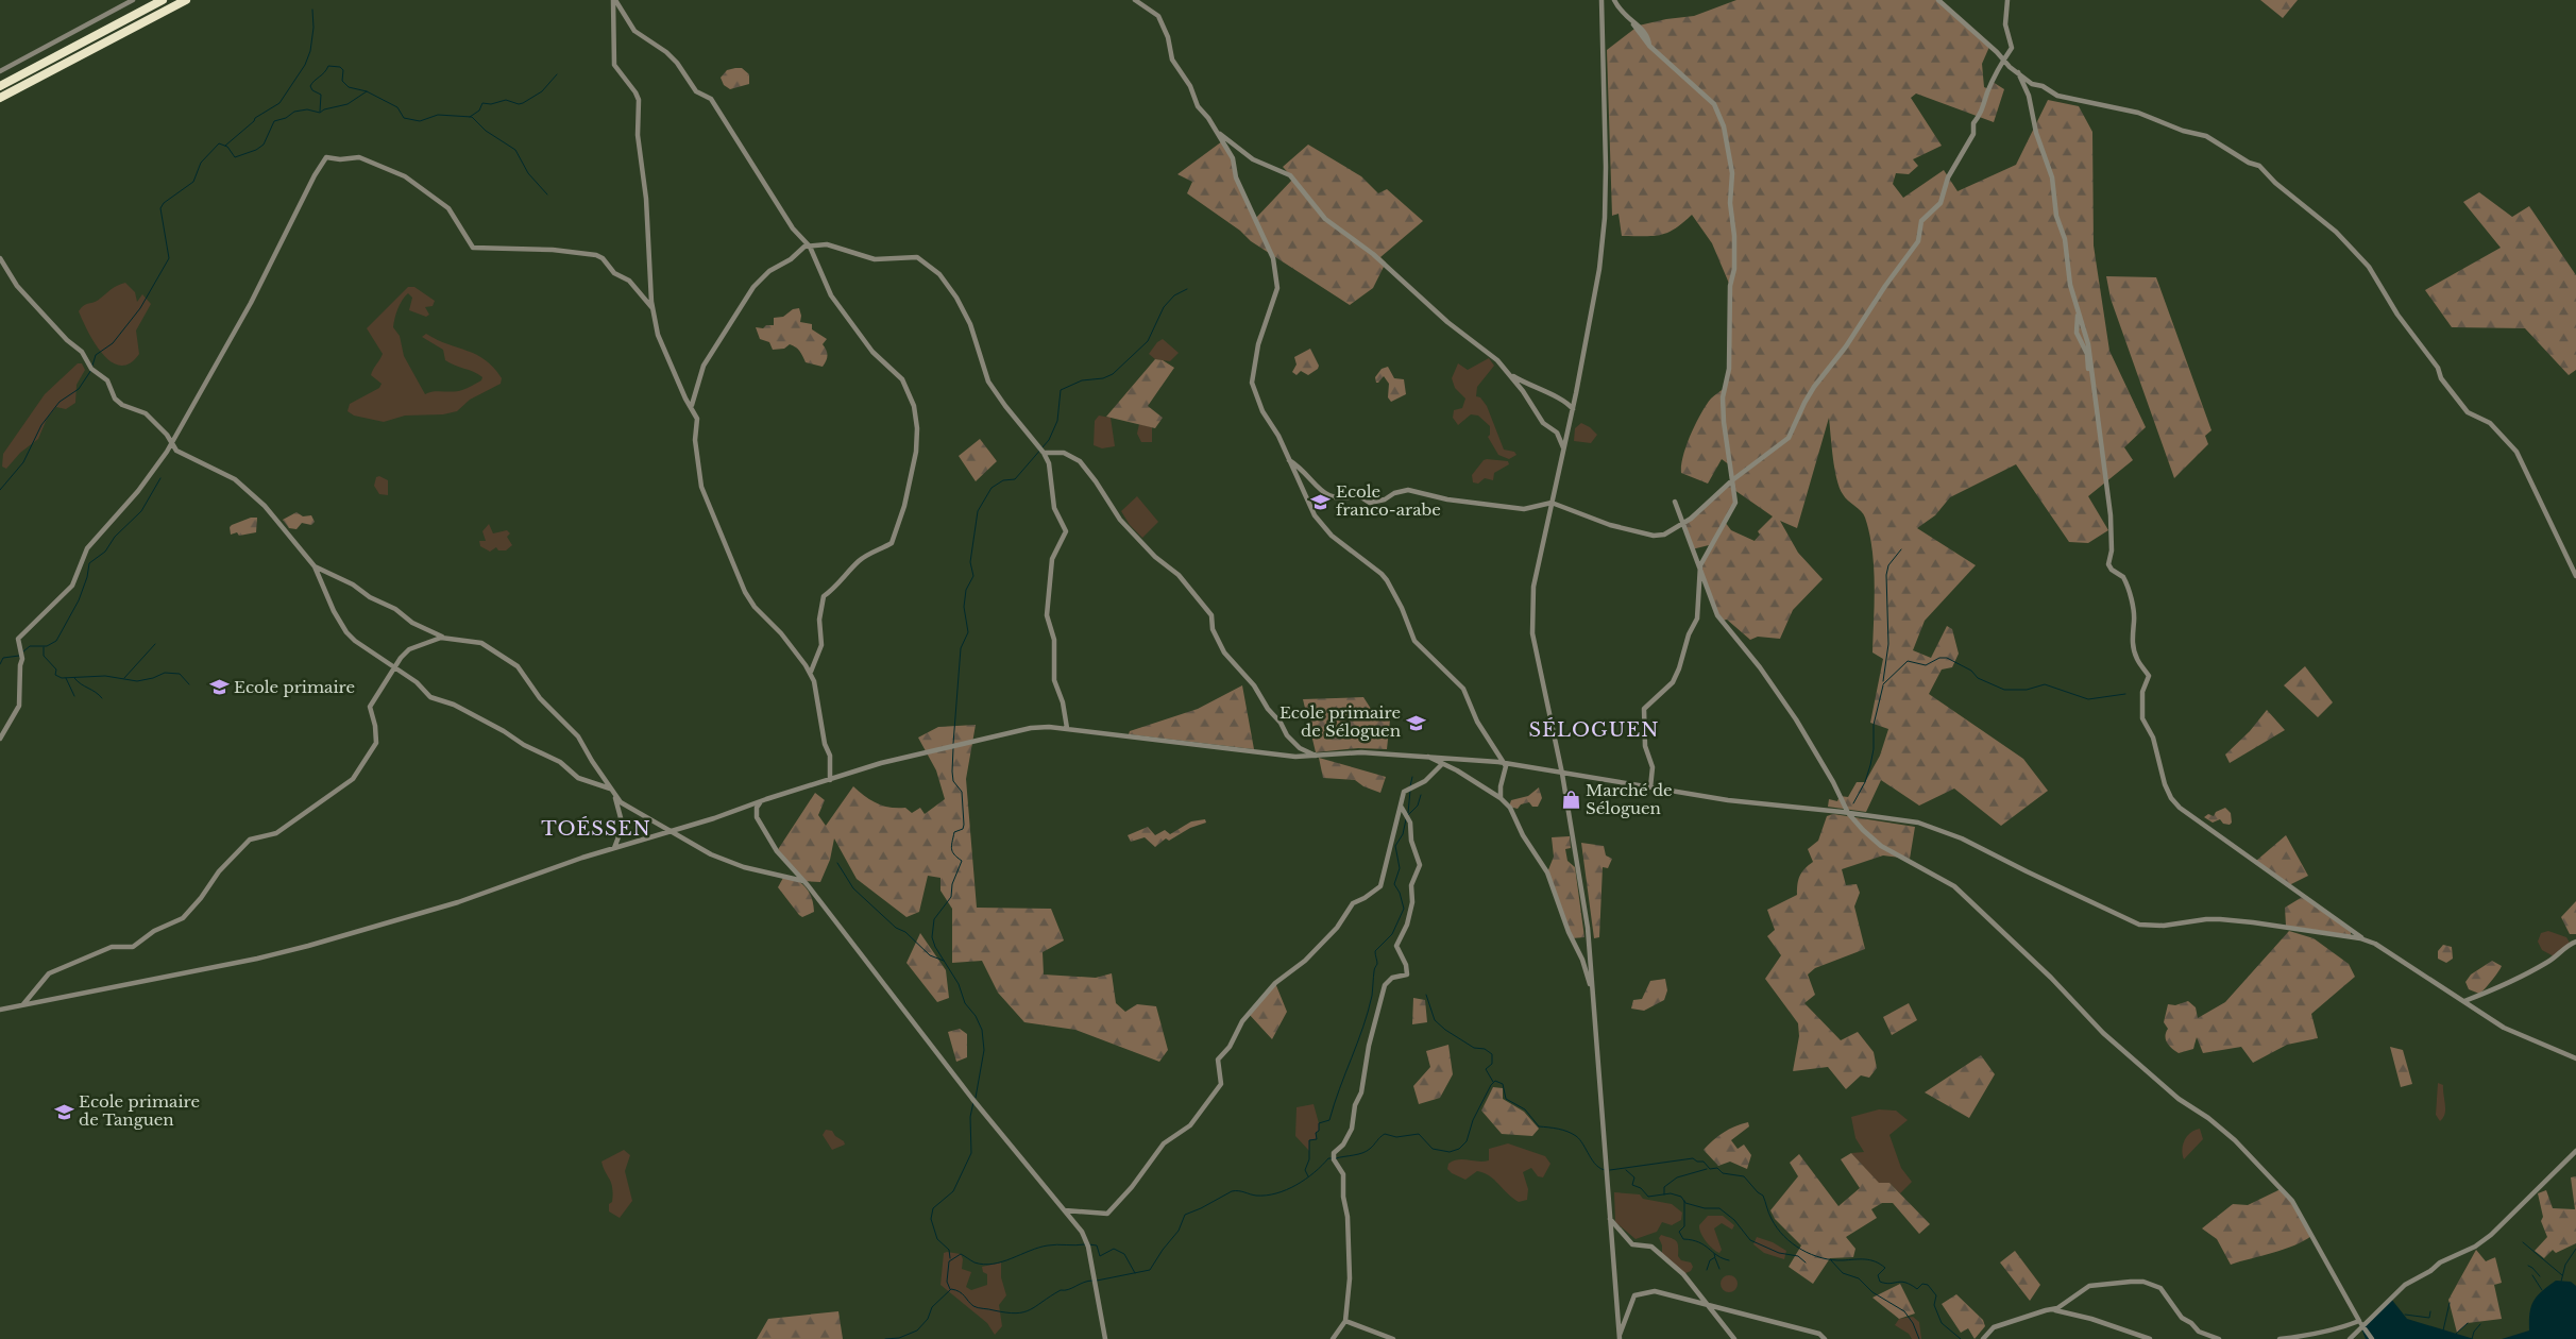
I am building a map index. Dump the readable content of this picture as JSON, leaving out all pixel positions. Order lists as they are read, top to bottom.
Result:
{
  "districts": ["SÉLOGUEN", "TOÉSSEN"],
  "places": {
    "school or university": [
      "Ecole franco-arabe",
      "Ecole primaire",
      "Ecole primaire de Séloguen",
      "Ecole primaire de Tanguen"
    ],
    "shop": ["Marché de Séloguen"]
  }
}
